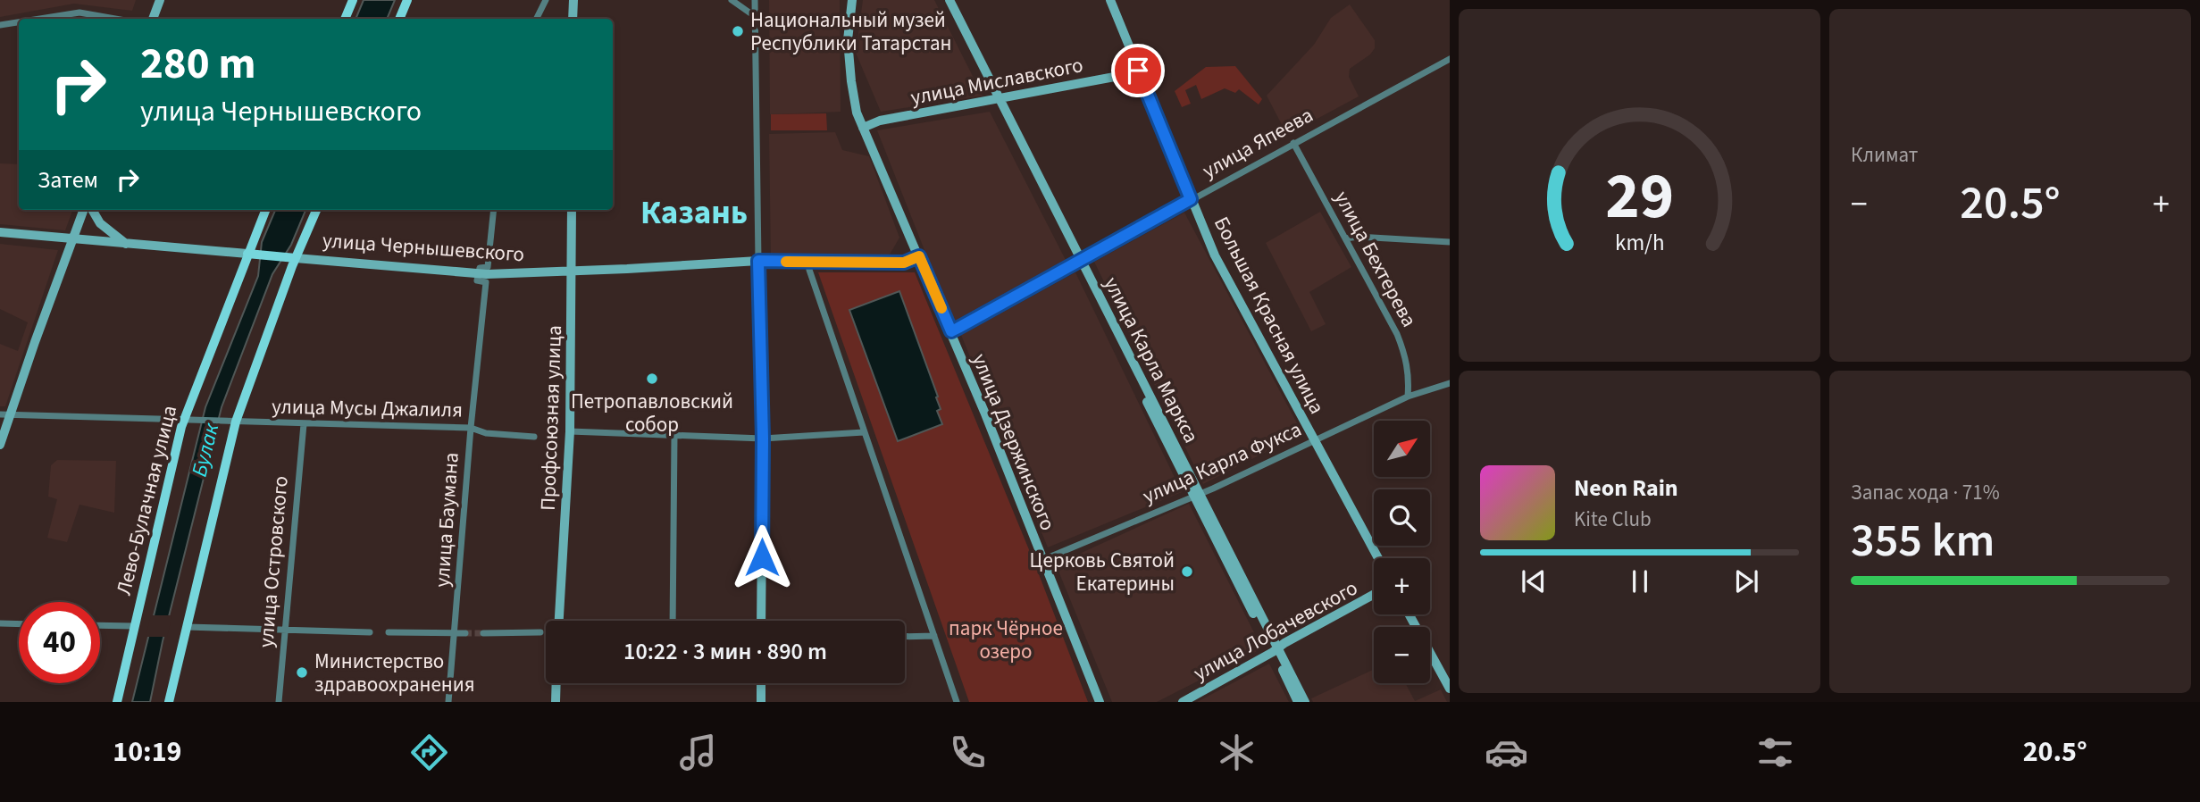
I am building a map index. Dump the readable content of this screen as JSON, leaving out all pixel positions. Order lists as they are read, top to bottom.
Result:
{
  "streets": {
    "main road": [
      "улица Миславского",
      "улица Чернышевского",
      "Большая Красная улица",
      "улица Карла Маркса",
      "Профсоюзная улица",
      "улица Дзержинского",
      "Лево-Булачная улица",
      "улица Лобачевского"
    ],
    "street": [
      "улица Япеева",
      "улица Бехтерева",
      "улица Мусы Джалиля",
      "улица Карла Фукса",
      "улица Баумана",
      "улица Островского"
    ]
  },
  "crossings": [
    ["улица Миславского", "Большая Красная улица"],
    ["улица Миславского", "улица Карла Маркса"],
    ["улица Миславского", "улица Дзержинского"],
    ["улица Япеева", "улица Бехтерева"],
    ["улица Япеева", "Большая Красная улица"],
    ["улица Япеева", "улица Карла Маркса"],
    ["улица Япеева", "улица Дзержинского"],
    ["улица Чернышевского", "Профсоюзная улица"],
    ["улица Чернышевского", "улица Дзержинского"],
    ["улица Чернышевского", "Лево-Булачная улица"],
    ["улица Чернышевского", "улица Баумана"],
    ["улица Бехтерева", "улица Карла Фукса"],
    ["Большая Красная улица", "улица Карла Фукса"],
    ["улица Карла Маркса", "улица Карла Фукса"],
    ["улица Карла Маркса", "улица Лобачевского"],
    ["улица Мусы Джалиля", "Лево-Булачная улица"],
    ["улица Мусы Джалиля", "улица Баумана"],
    ["улица Мусы Джалиля", "улица Островского"],
    ["улица Дзержинского", "улица Карла Фукса"]
  ],
  "districts": ["Казань"],
  "water": ["Булак"],
  "parks": ["парк Чёрное озеро"],
  "places": [
    "Национальный музей Республики Татарстан",
    "Петропавловский собор",
    "Церковь Святой Екатерины",
    "Министерство здравоохранения"
  ],
  "north": "top right",
  "page": {
    "tile": [
      "Климат",
      ["Запас хода · 71%", "355 km"]
    ],
    "turn": ["280 m", "улица Чернышевского"],
    "then": "Затем",
    "heat": ["−", "20.5°", "+"],
    "map_buttons": ["+", "−"],
    "song": ["Neon Rain", "Kite Club"],
    "limit": "40",
    "trip": "10:22 · 3 мин · 890 m",
    "tabs": ["10:19", "20.5°"],
    "gauge": ["29", "km/h"]
  }
}
